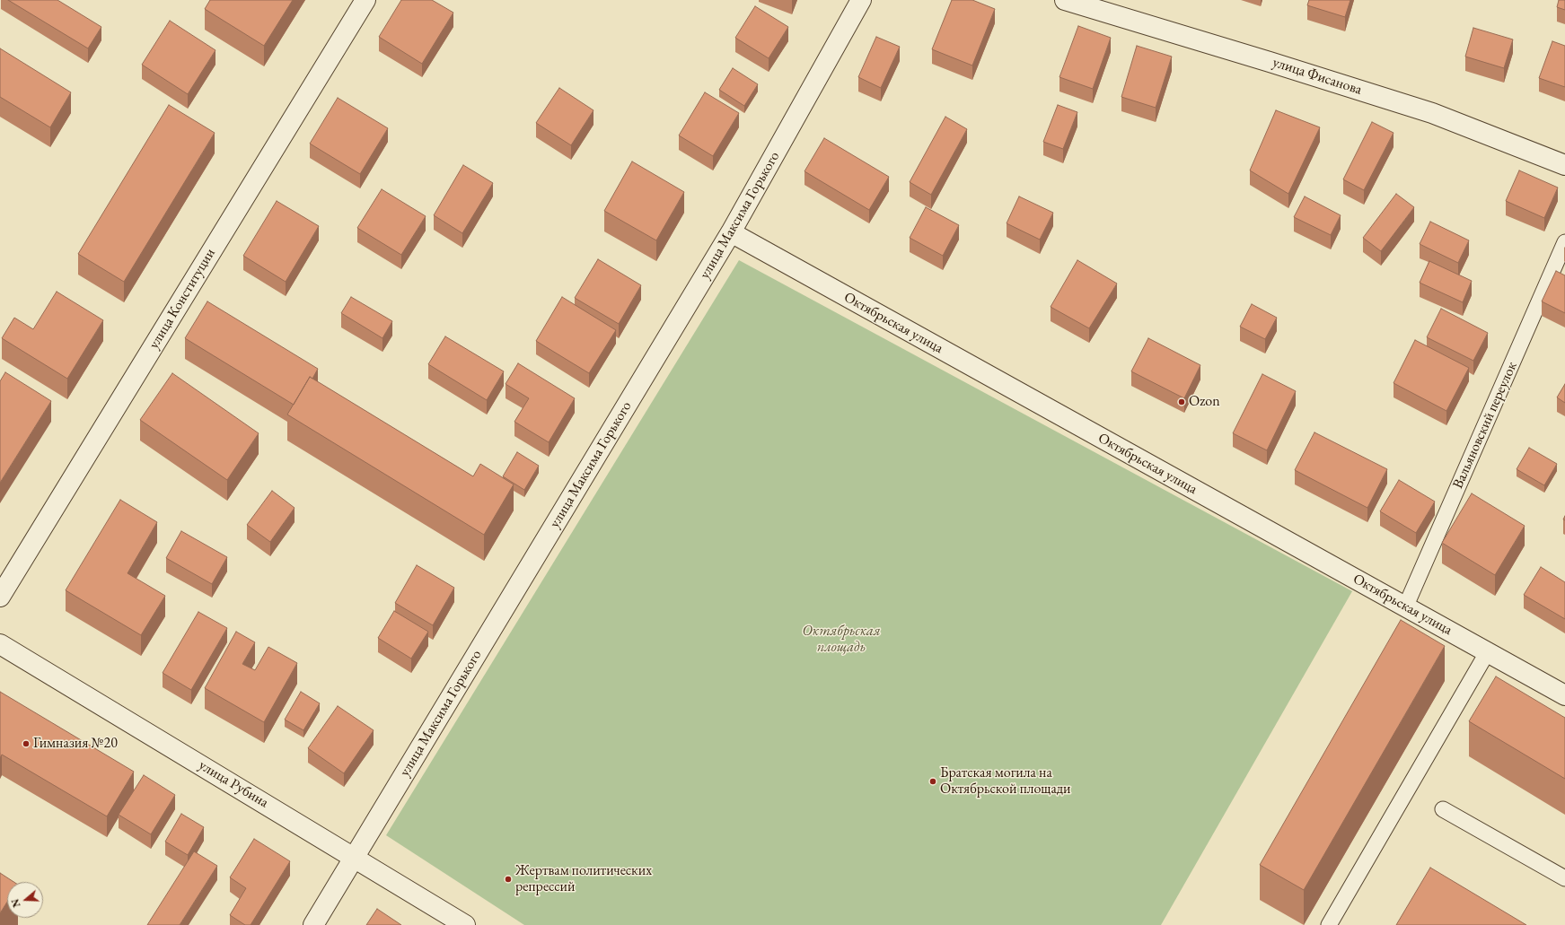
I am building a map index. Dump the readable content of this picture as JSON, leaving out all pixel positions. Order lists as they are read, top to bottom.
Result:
{
  "streets": {
    "street": [
      "улица Фисанова",
      "улица Максима Горького",
      "улица Конституции",
      "Октябрьская улица",
      "улица Рубина"
    ],
    "lane": ["Вальяновский переулок"]
  },
  "crossings": [
    ["улица Максима Горького", "Октябрьская улица"],
    ["улица Максима Горького", "улица Рубина"],
    ["Октябрьская улица", "Вальяновский переулок"]
  ],
  "parks": ["Октябрьская площадь"],
  "places": [
    "Ozon",
    "Гимназия №20",
    "Братская могила на Октябрьской площади",
    "Жертвам политических репрессий"
  ],
  "north": "left"
}
